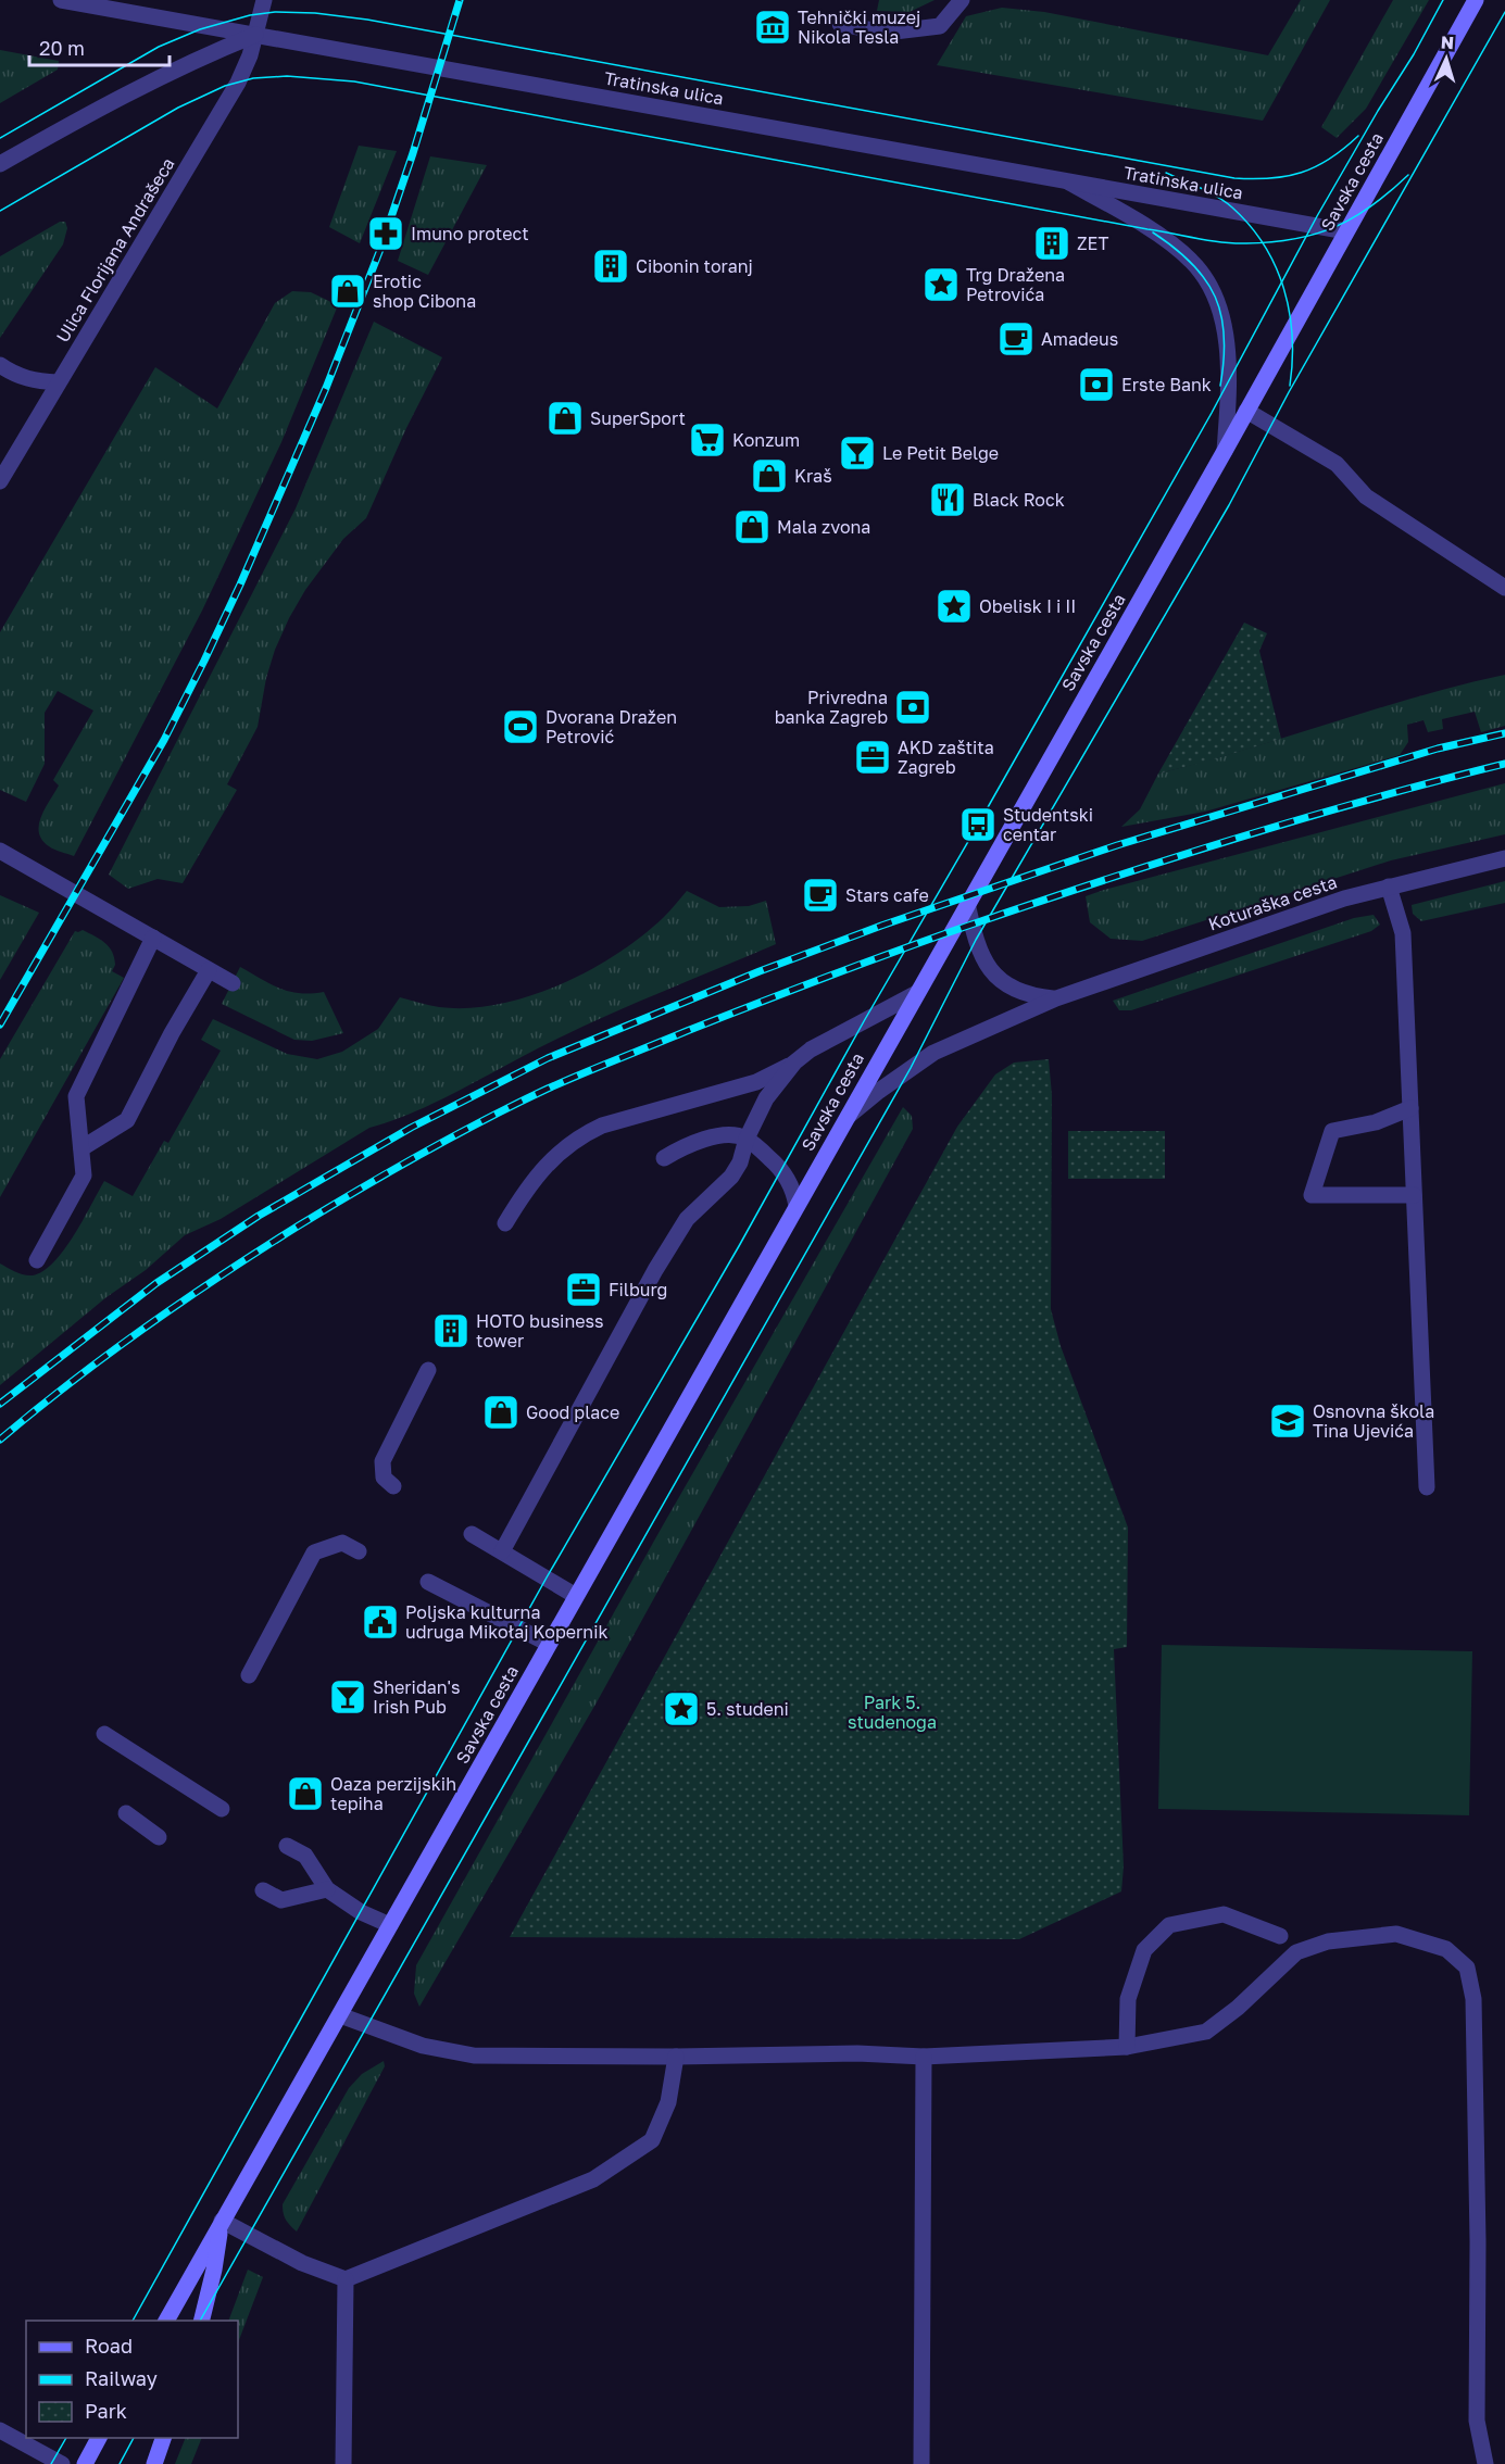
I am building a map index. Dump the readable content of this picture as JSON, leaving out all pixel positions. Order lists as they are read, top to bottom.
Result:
{
  "streets": {
    "main road": ["Savska cesta"],
    "street": ["Tratinska ulica", "Ulica Florijana Andrašeca", "Koturaška cesta"]
  },
  "crossings": [
    ["Tratinska ulica", "Savska cesta"],
    ["Tratinska ulica", "Ulica Florijana Andrašeca"],
    ["Savska cesta", "Koturaška cesta"]
  ],
  "parks": ["Park 5. studenoga"],
  "places": {
    "museum": ["Tehnički muzej Nikola Tesla"],
    "pharmacy": ["Imuno protect"],
    "building": ["ZET", "Cibonin toranj", "HOTO business tower"],
    "place": ["Trg Dražena Petrovića", "Obelisk I i II", "5. studeni"],
    "shop": [
      "Erotic shop Cibona",
      "SuperSport",
      "Kraš",
      "Mala zvona",
      "Good place",
      "Oaza perzijskih tepiha"
    ],
    "cafe": ["Amadeus", "Stars cafe"],
    "bank": ["Erste Bank", "Privredna banka Zagreb"],
    "supermarket": ["Konzum"],
    "bar": ["Le Petit Belge", "Sheridan's Irish Pub"],
    "restaurant": ["Black Rock"],
    "sports": ["Dvorana Dražen Petrović"],
    "office": ["AKD zaštita Zagreb", "Filburg"],
    "bus stop": ["Studentski centar"],
    "school or university": ["Osnovna škola Tina Ujevića"],
    "public building": ["Poljska kulturna udruga Mikołaj Kopernik"]
  },
  "legend": ["Road", "Railway", "Park"],
  "scale_bar": "20 m",
  "north": "top"
}
